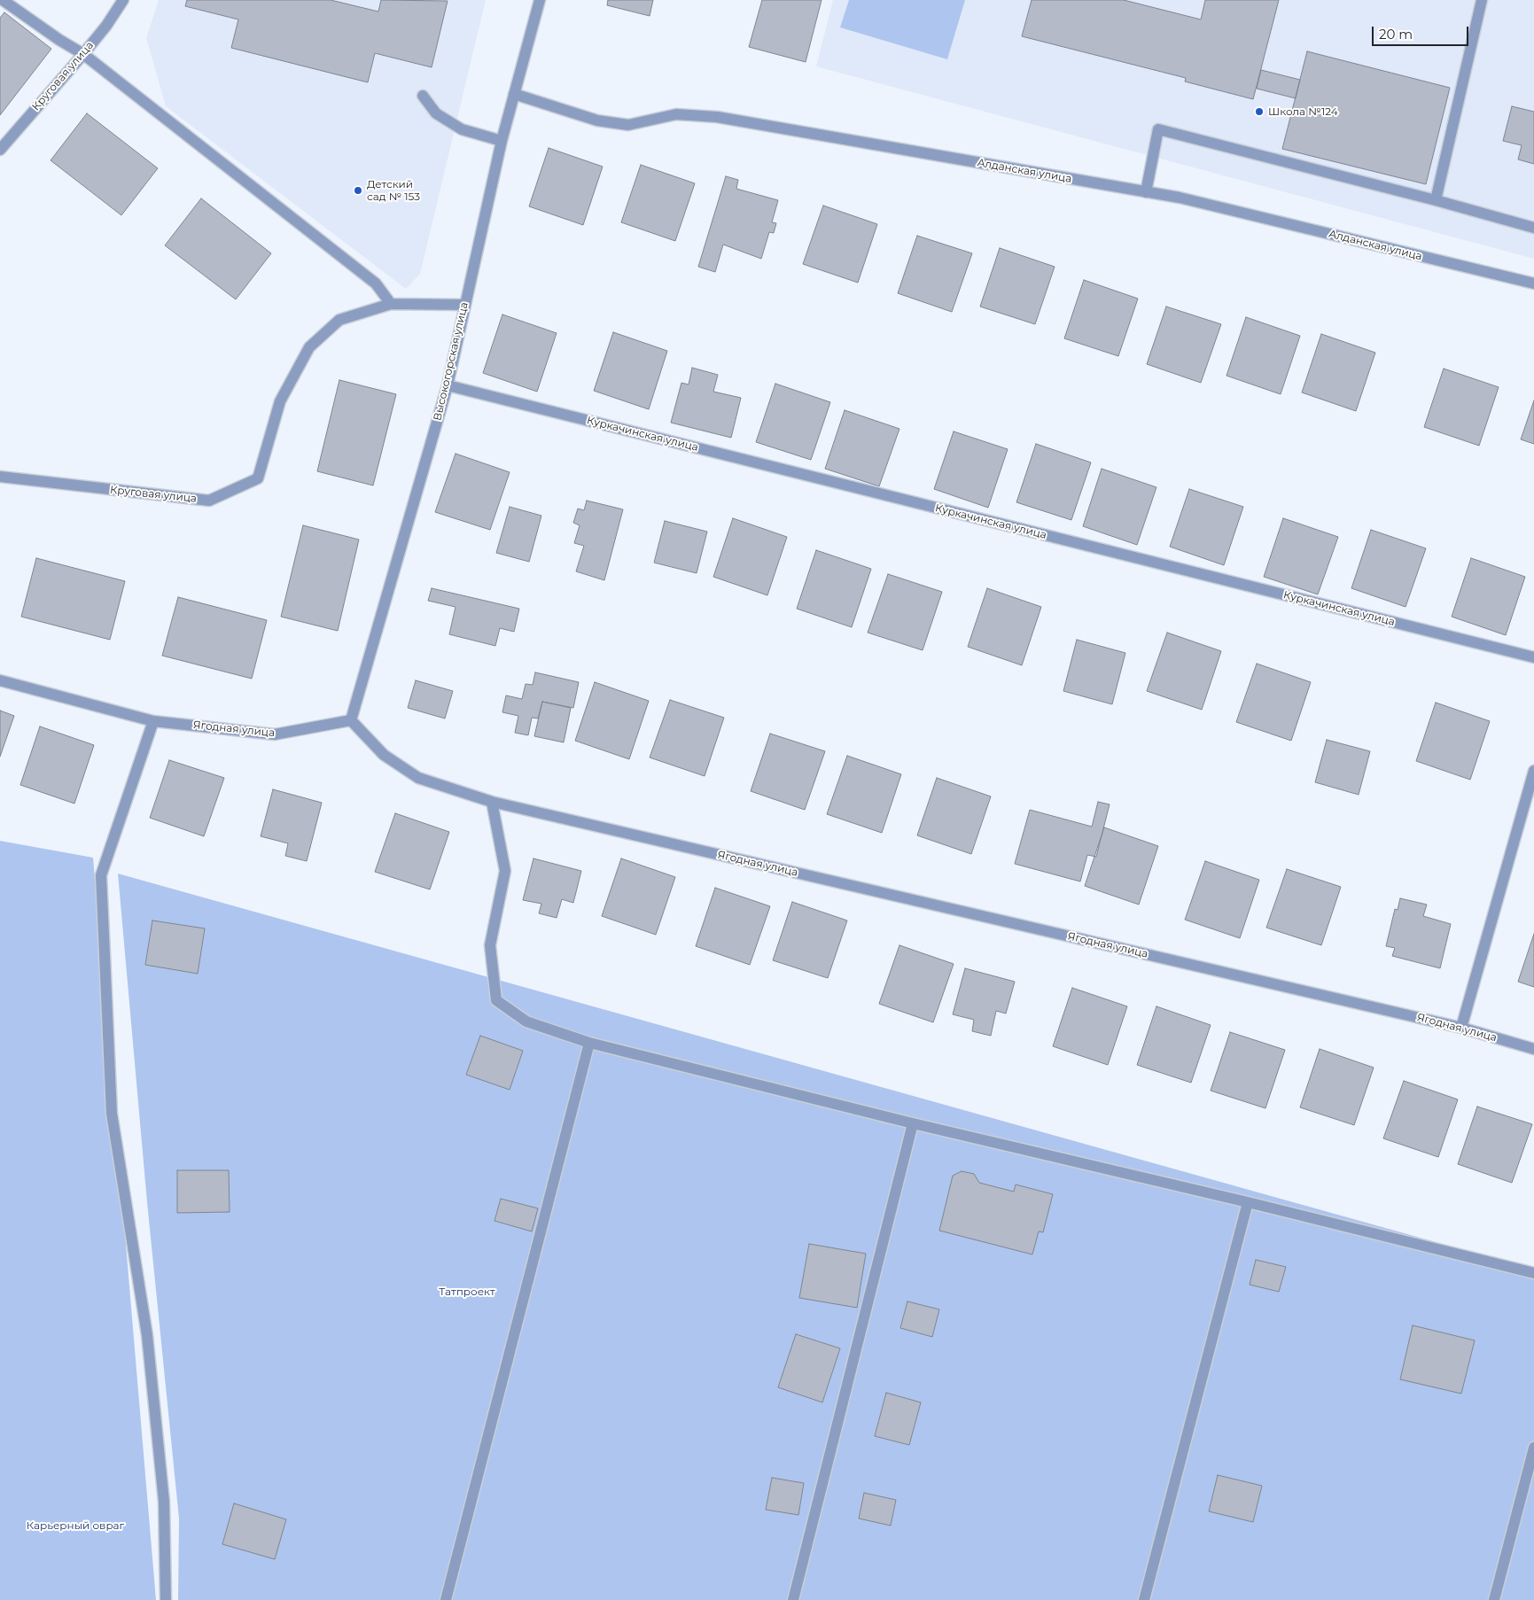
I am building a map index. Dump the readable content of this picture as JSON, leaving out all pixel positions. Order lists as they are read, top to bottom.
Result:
{
  "streets": {
    "street": [
      "Круговая улица",
      "Алданская улица",
      "Высокогорская улица",
      "Куркачинская улица",
      "Ягодная улица"
    ]
  },
  "crossings": [
    ["Круговая улица", "Высокогорская улица"],
    ["Алданская улица", "Высокогорская улица"],
    ["Высокогорская улица", "Куркачинская улица"],
    ["Высокогорская улица", "Ягодная улица"]
  ],
  "parks": ["Татпроект", "Карьерный овраг"],
  "places": ["Школа №124", "Детский сад № 153"],
  "scale_bar": "20 m"
}
